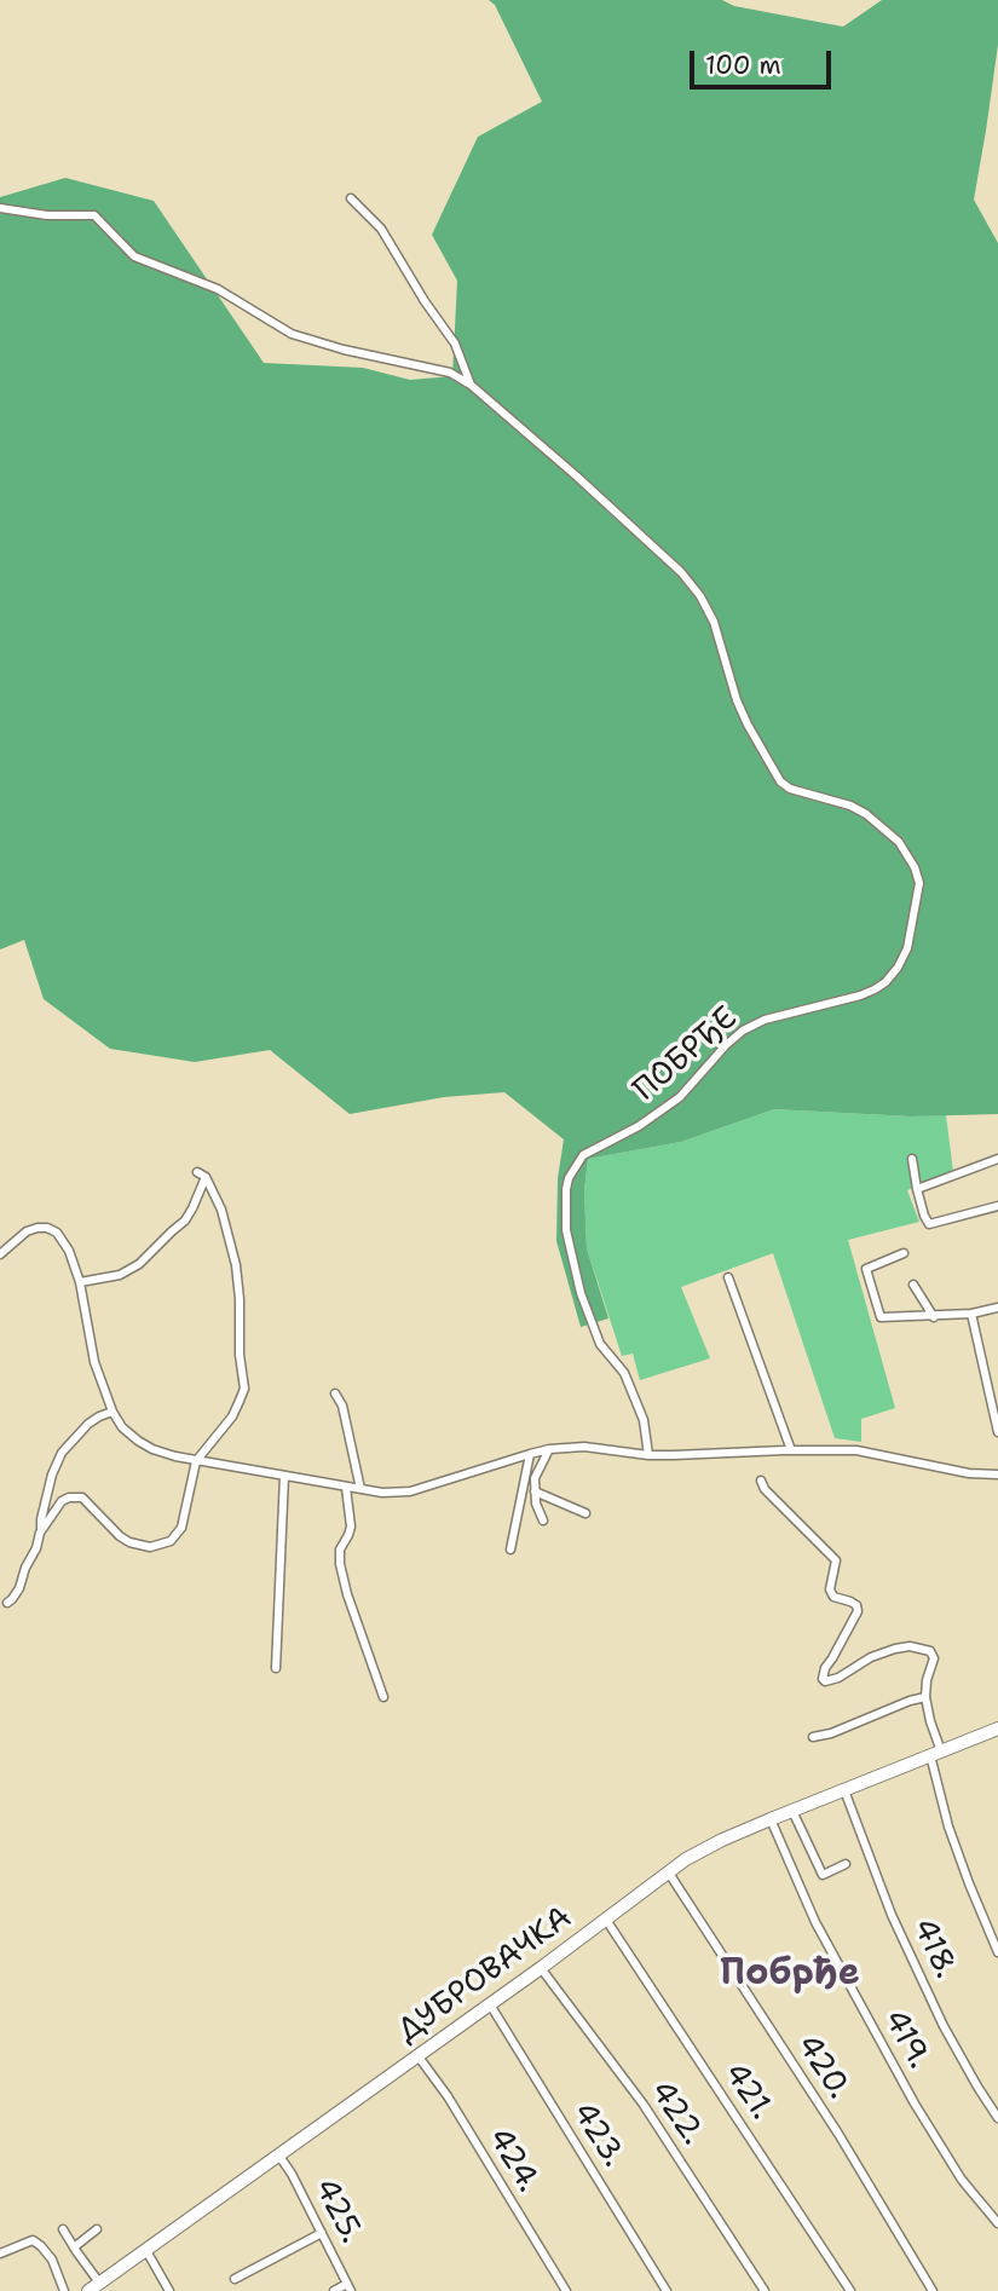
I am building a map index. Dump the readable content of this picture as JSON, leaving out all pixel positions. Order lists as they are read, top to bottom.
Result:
{
  "streets": {
    "main road": ["ДУБРОВАЧКА"],
    "street": [
      "ПОБРЂЕ",
      "418.",
      "419.",
      "420.",
      "421.",
      "422.",
      "423.",
      "424.",
      "425."
    ]
  },
  "crossings": [
    ["418.", "ДУБРОВАЧКА"],
    ["ДУБРОВАЧКА", "419."],
    ["ДУБРОВАЧКА", "420."],
    ["ДУБРОВАЧКА", "421."],
    ["ДУБРОВАЧКА", "422."],
    ["ДУБРОВАЧКА", "423."],
    ["ДУБРОВАЧКА", "424."],
    ["ДУБРОВАЧКА", "425."]
  ],
  "districts": ["Побрђе"],
  "scale_bar": "100 m"
}
